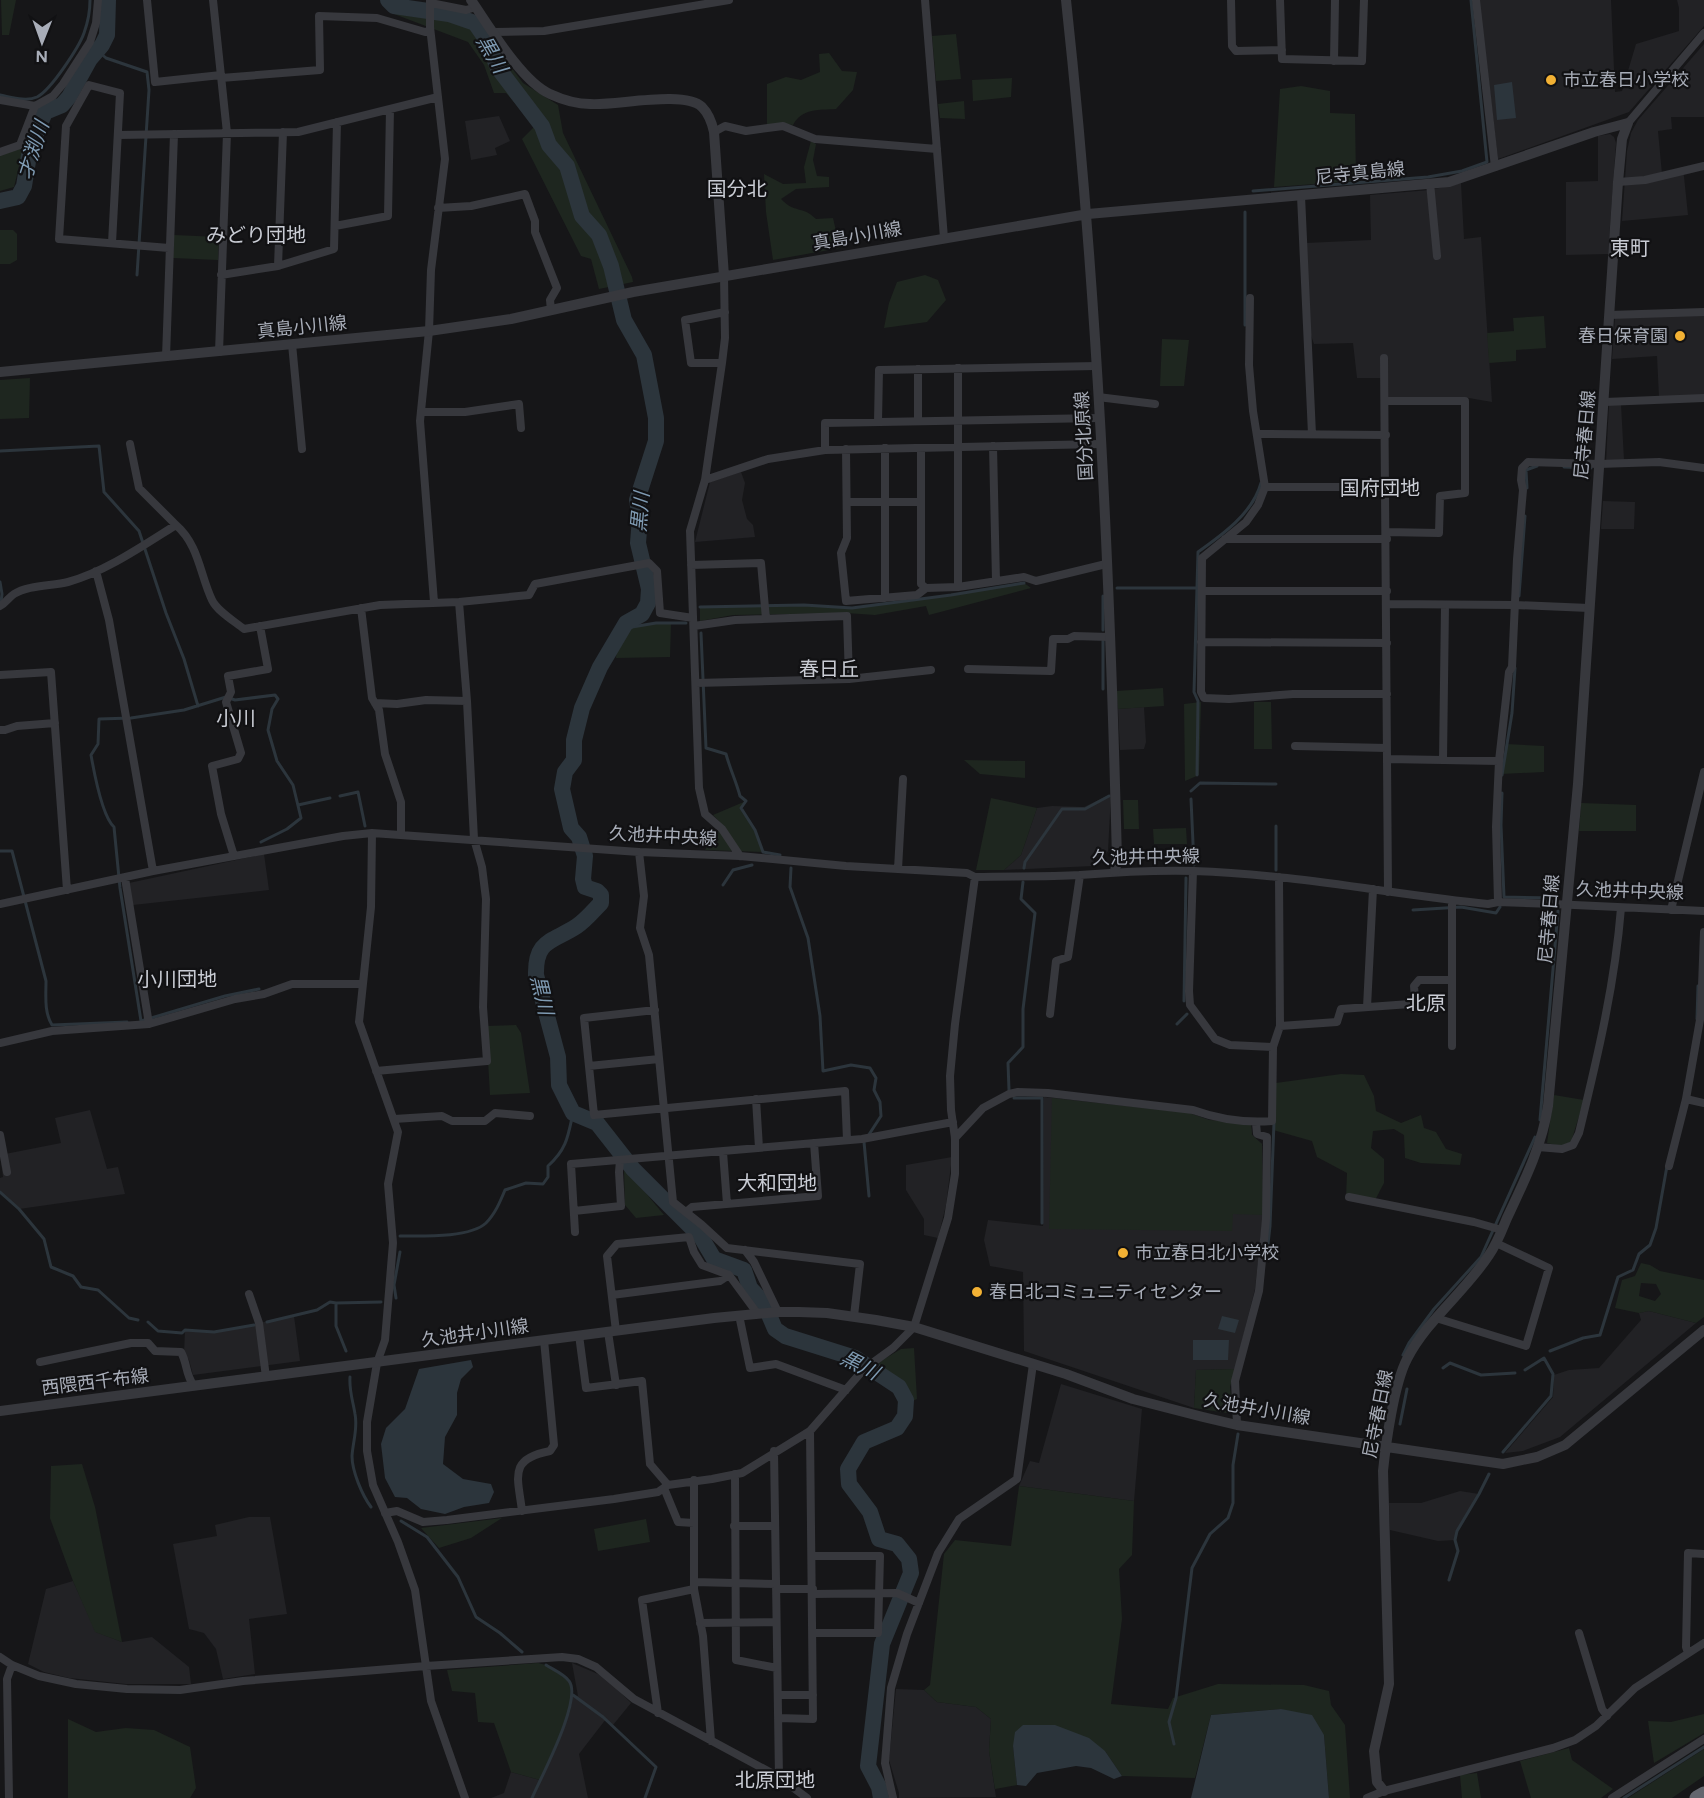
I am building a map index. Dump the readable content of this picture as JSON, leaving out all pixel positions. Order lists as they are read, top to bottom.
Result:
{
  "streets": {
    "street": [
      "尼寺真島線",
      "真島小川線",
      "尼寺春日線",
      "国分北原線",
      "久池井中央線",
      "久池井小川線",
      "西隈西千布線"
    ]
  },
  "crossings": [
    ["尼寺真島線", "真島小川線"],
    ["尼寺真島線", "尼寺春日線"],
    ["尼寺真島線", "国分北原線"],
    ["真島小川線", "国分北原線"],
    ["尼寺春日線", "久池井中央線"],
    ["尼寺春日線", "久池井小川線"],
    ["国分北原線", "久池井中央線"],
    ["久池井小川線", "西隈西千布線"]
  ],
  "districts": [
    "国分北",
    "みどり団地",
    "東町",
    "国府団地",
    "春日丘",
    "小川",
    "小川団地",
    "北原",
    "大和団地",
    "北原団地"
  ],
  "water": ["黒川", "才渕川"],
  "places": [
    "市立春日小学校",
    "春日保育園",
    "市立春日北小学校",
    "春日北コミュニティセンター"
  ],
  "north": "bottom"
}
